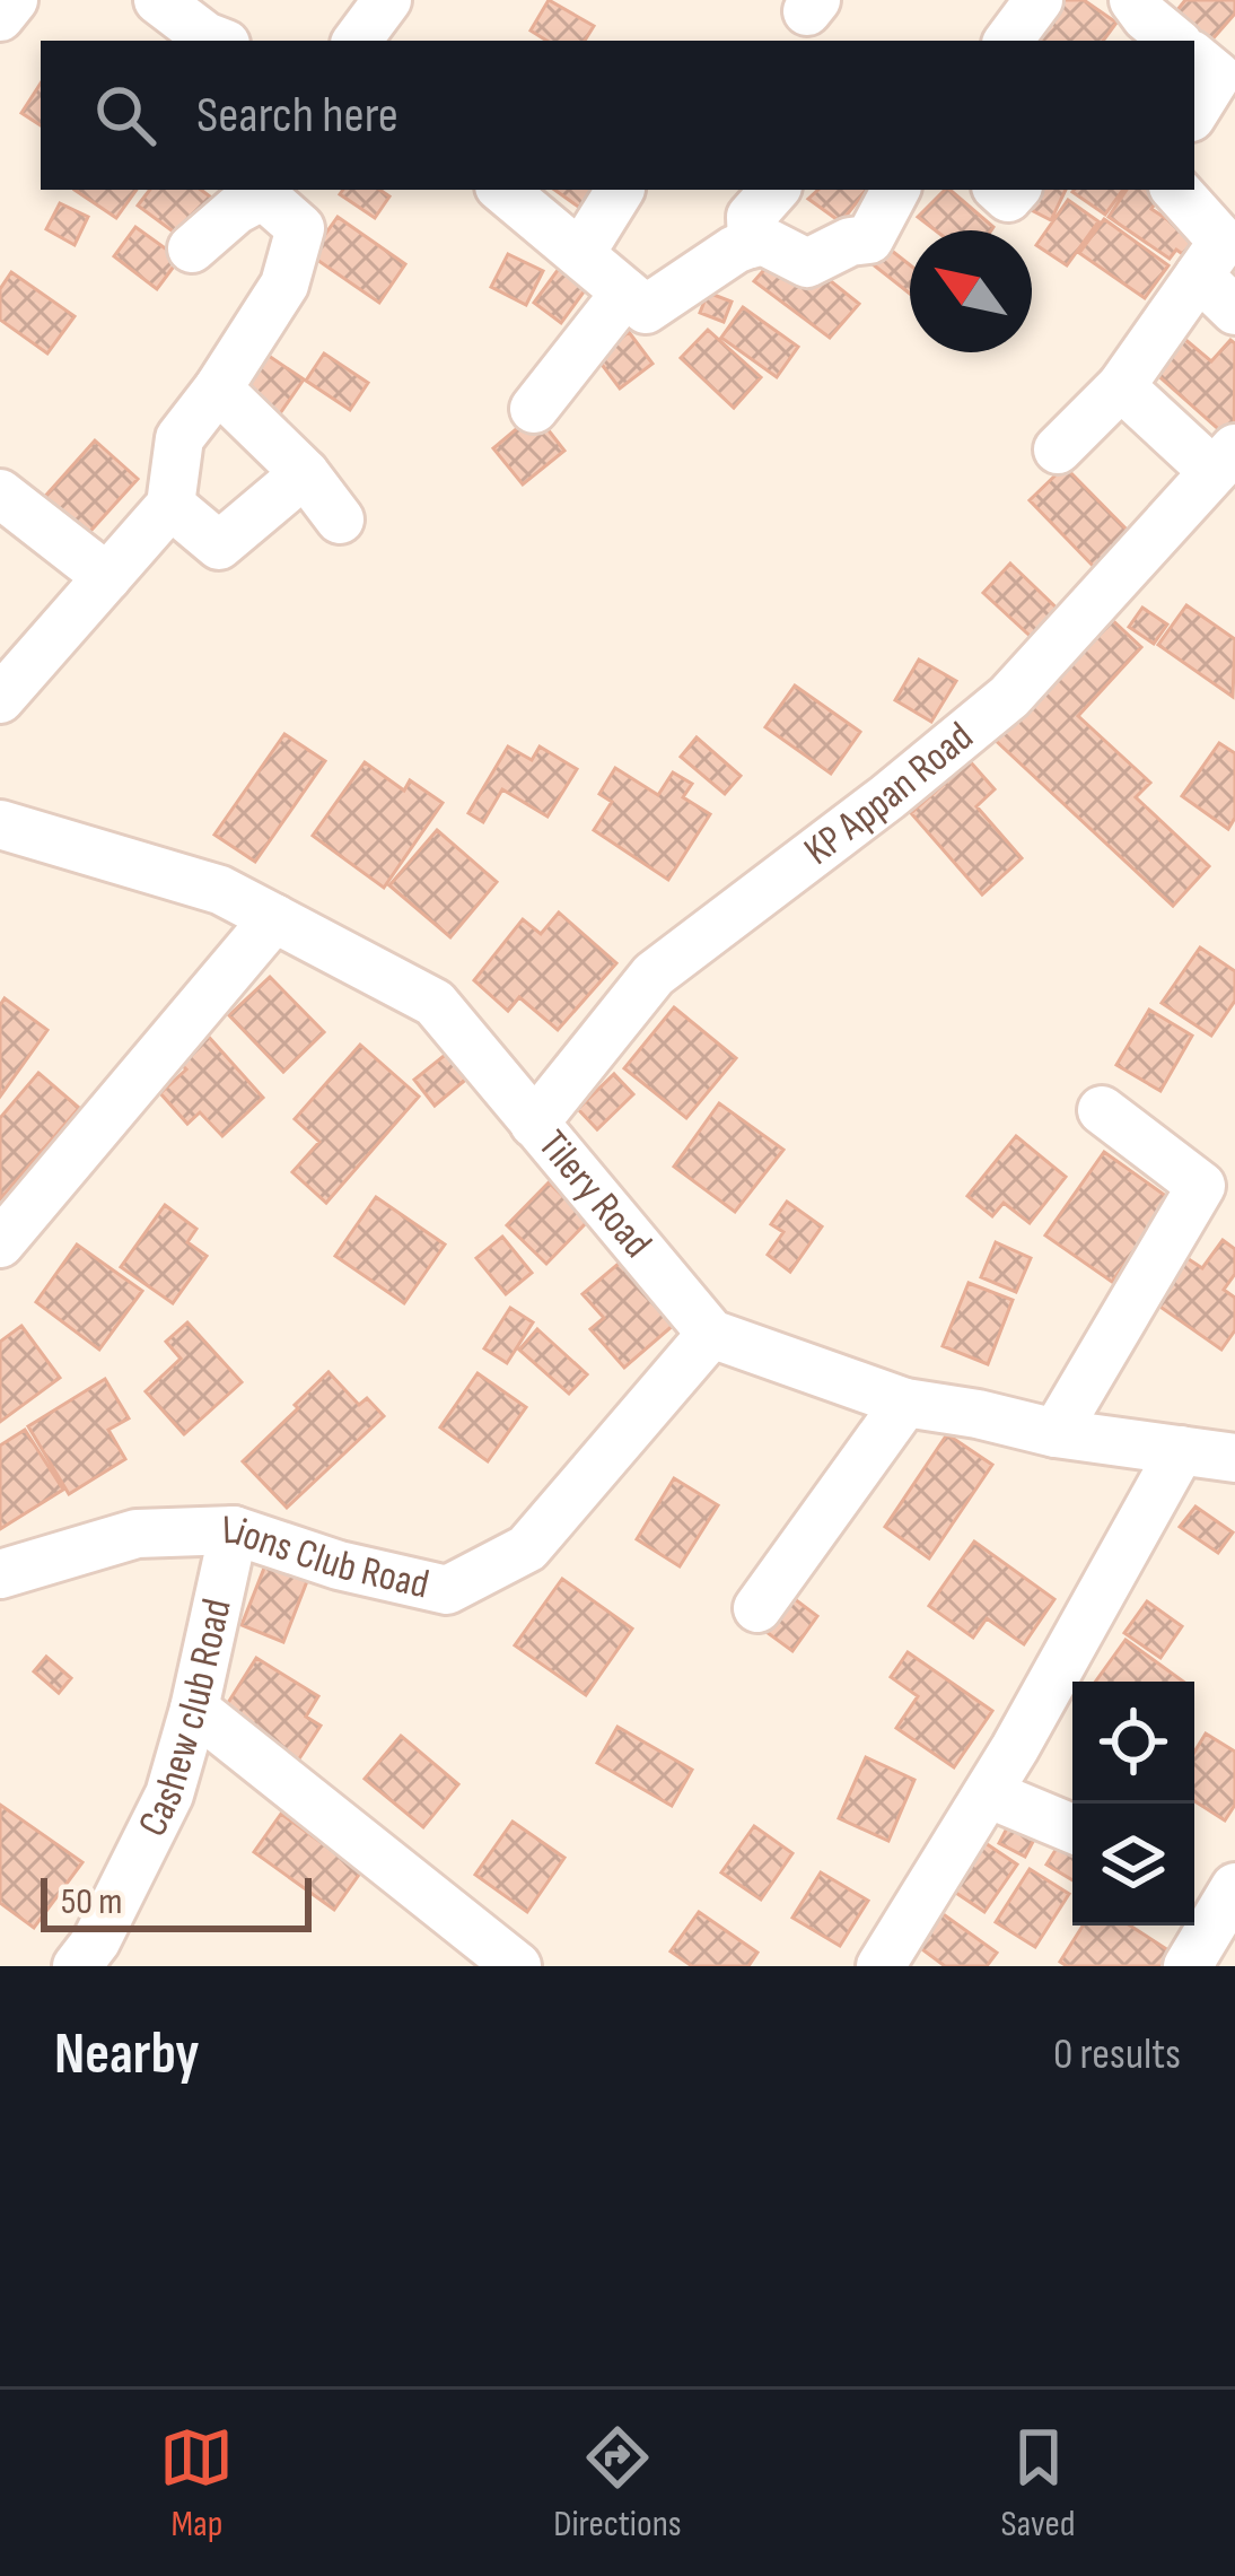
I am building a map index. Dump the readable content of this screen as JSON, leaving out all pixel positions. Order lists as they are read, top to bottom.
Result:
{
  "streets": {
    "street": [
      "KP Appan Road",
      "Tilery Road",
      "Lions Club Road",
      "Cashew club Road"
    ]
  },
  "crossings": [
    ["KP Appan Road", "Tilery Road"],
    ["Tilery Road", "Lions Club Road"],
    ["Lions Club Road", "Cashew club Road"]
  ],
  "scale_bar": "50 m",
  "north": "top left",
  "page": {
    "search": "Search here",
    "scale": "50 m",
    "heading": ["Nearby", "0 results"],
    "nav": ["Map", "Directions", "Saved"]
  }
}
